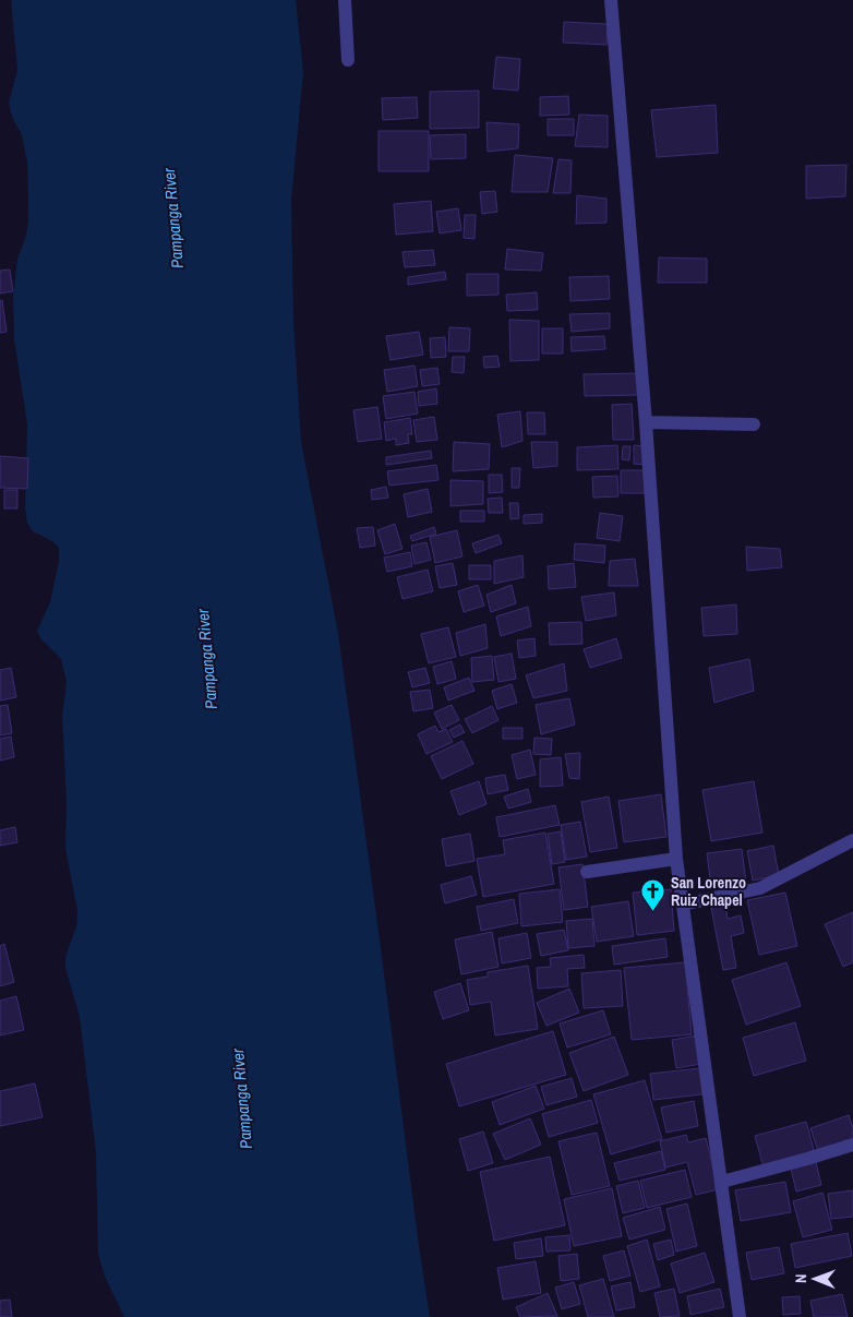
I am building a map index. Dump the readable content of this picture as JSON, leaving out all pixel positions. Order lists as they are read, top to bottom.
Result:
{
  "water": ["Pampanga River"],
  "places": {
    "church": ["San Lorenzo Ruiz Chapel"]
  },
  "north": "left"
}
